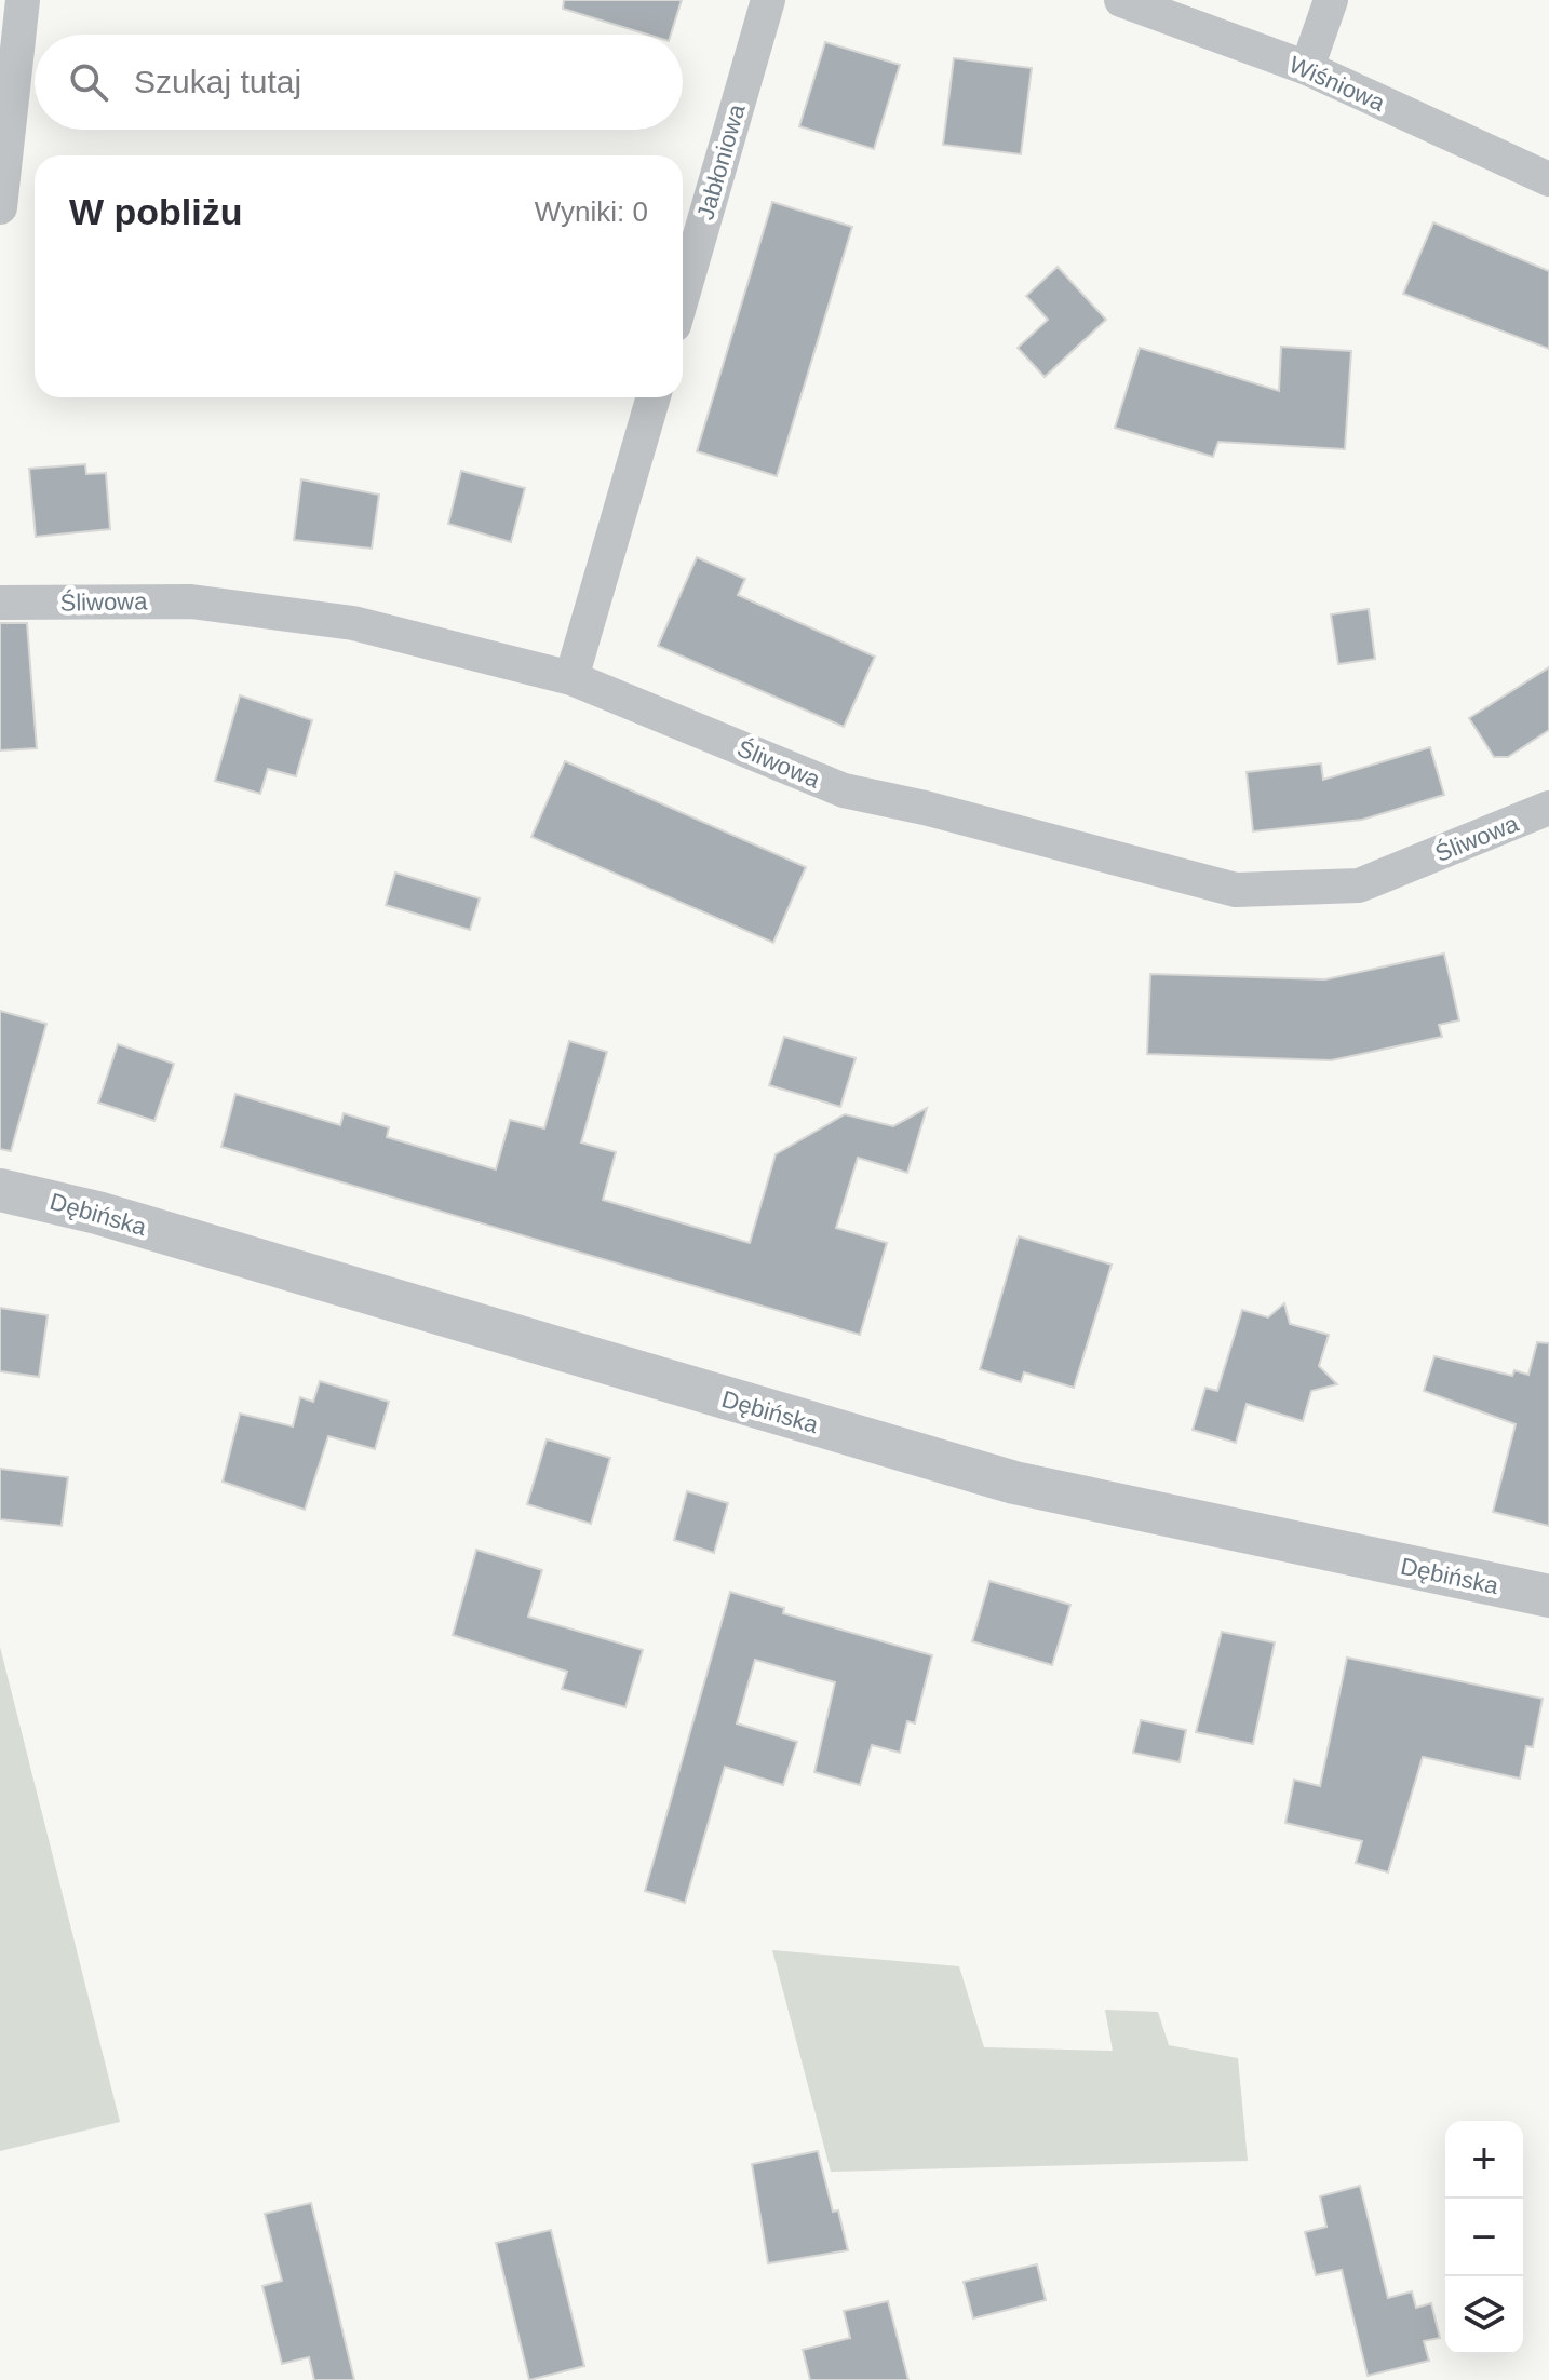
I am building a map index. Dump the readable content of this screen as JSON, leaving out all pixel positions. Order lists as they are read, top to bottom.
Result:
{
  "streets": {
    "street": [
      "Wiśniowa",
      "Jabłoniowa",
      "Śliwowa",
      "Dębińska"
    ]
  },
  "page": {
    "search": "Szukaj tutaj",
    "heading": ["W pobliżu", "Wyniki: 0"],
    "map_buttons": ["+", "−"]
  }
}
